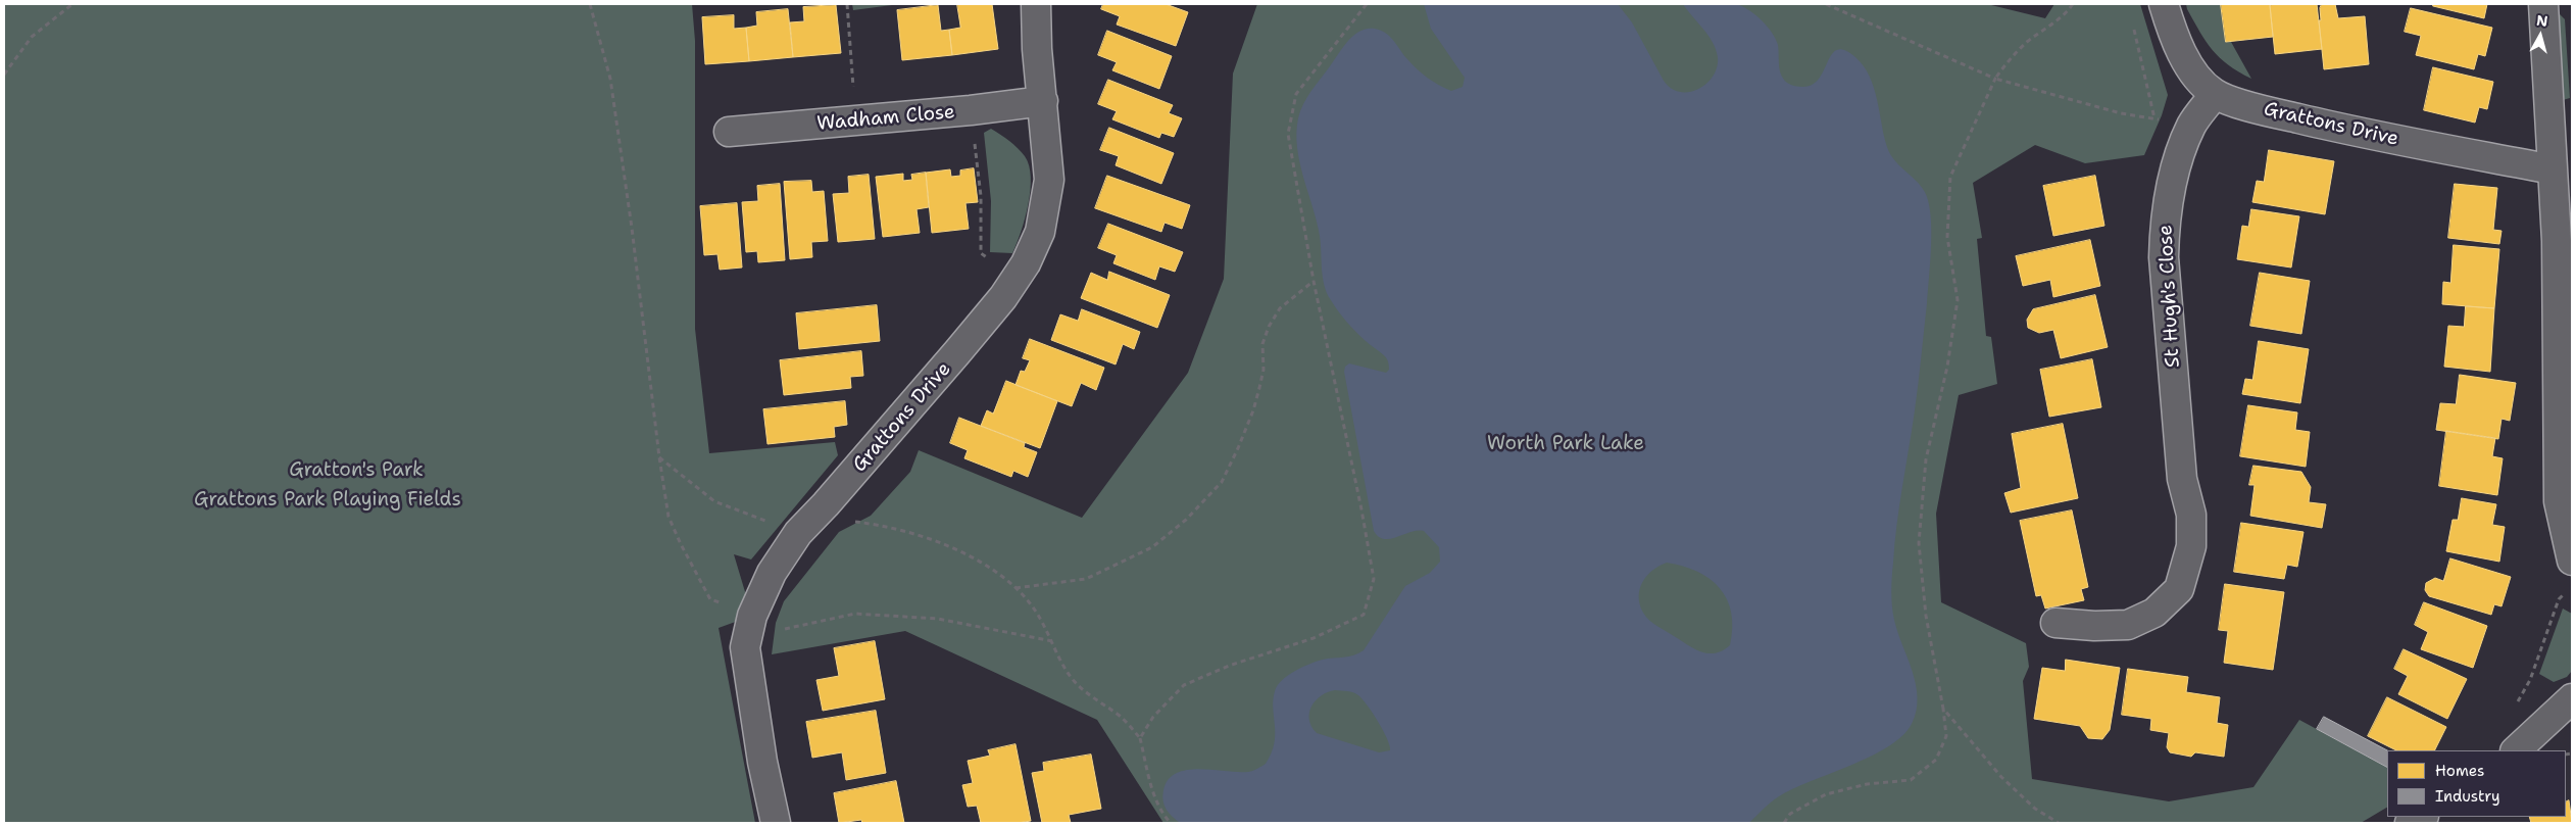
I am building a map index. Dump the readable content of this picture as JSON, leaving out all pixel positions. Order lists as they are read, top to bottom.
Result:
{
  "streets": {
    "street": ["Wadham Close", "Grattons Drive", "St Hugh's Close"]
  },
  "crossings": [
    ["Wadham Close", "Grattons Drive"],
    ["Grattons Drive", "St Hugh's Close"]
  ],
  "parks": ["Worth Park Lake", "Gratton's Park", "Grattons Park Playing Fields"],
  "legend": ["Homes", "Industry"],
  "north": "top"
}
